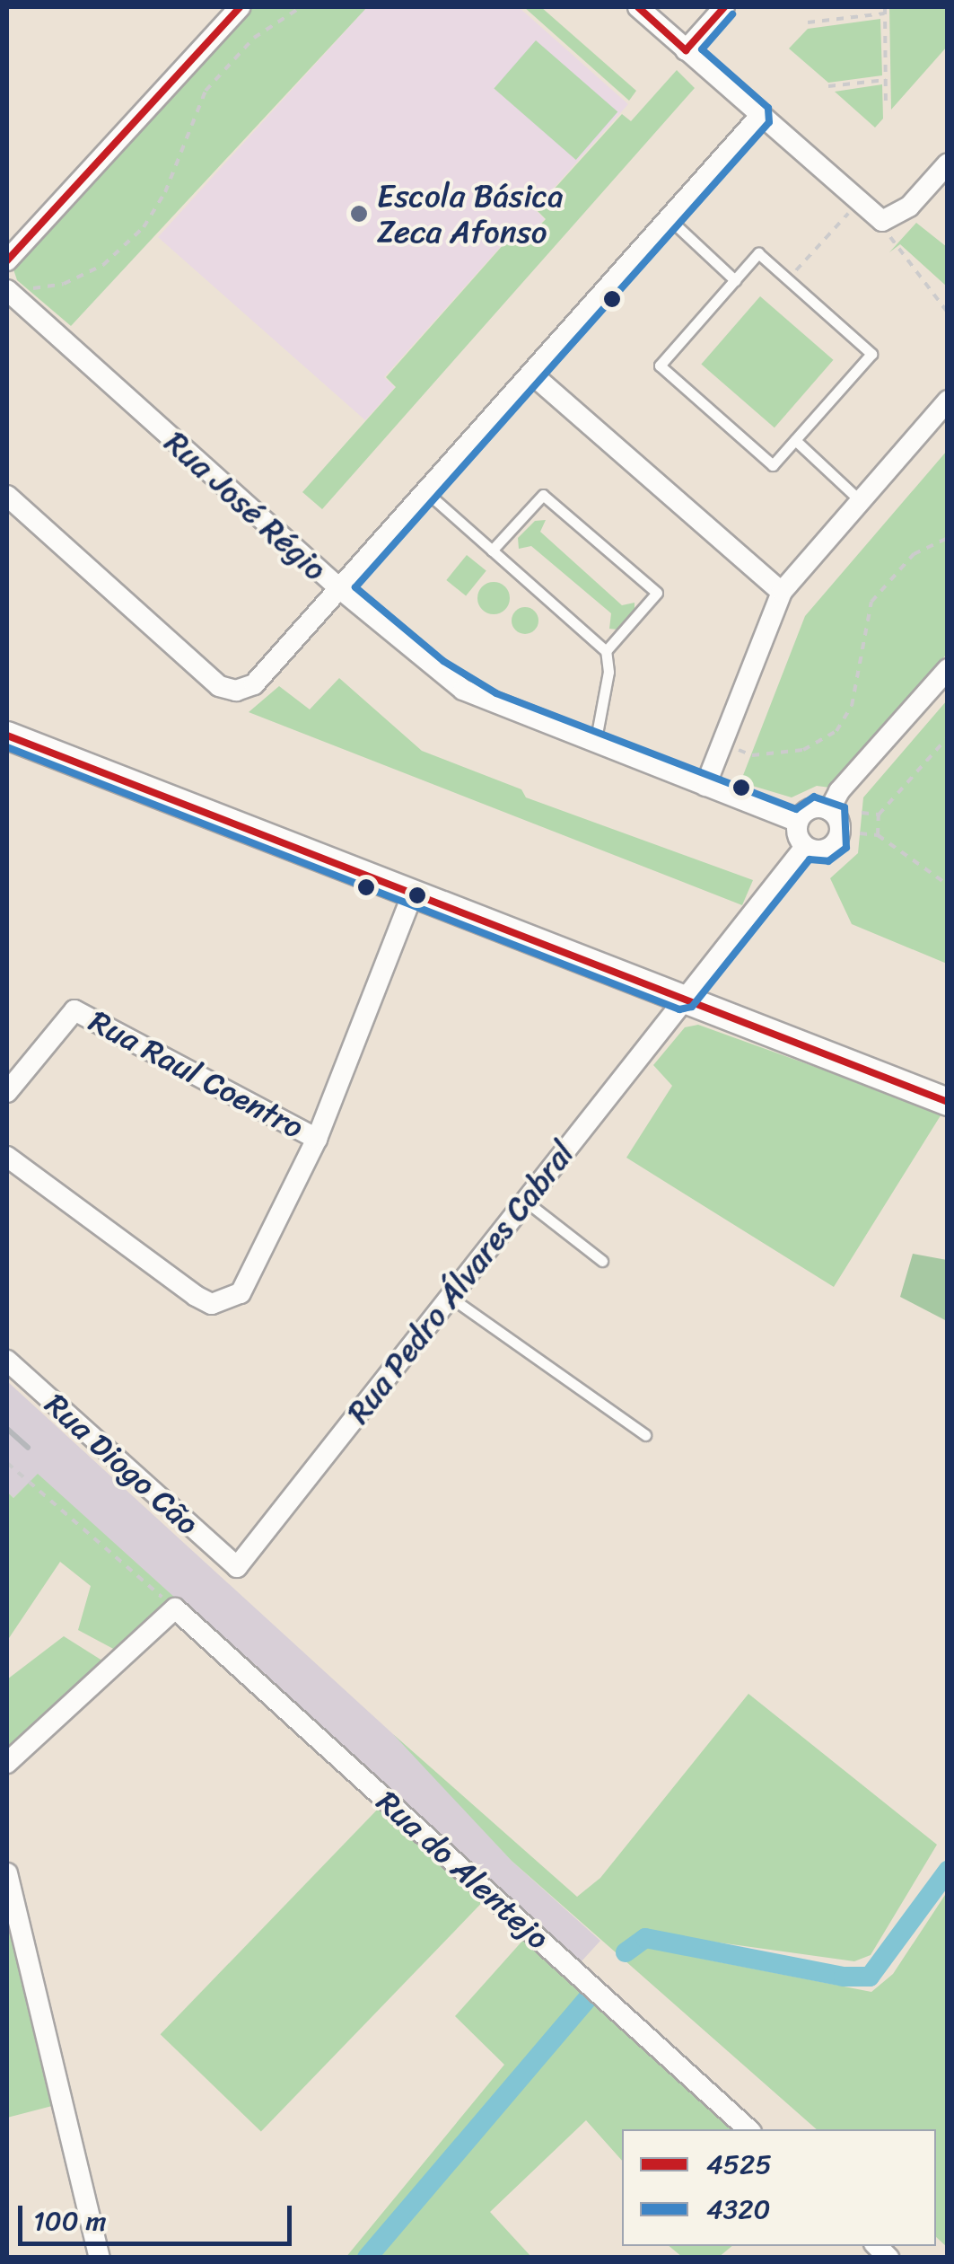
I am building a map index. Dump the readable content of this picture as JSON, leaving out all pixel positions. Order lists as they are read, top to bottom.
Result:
{
  "streets": {
    "street": [
      "Rua José Régio",
      "Rua Raul Coentro",
      "Rua Pedro Álvares Cabral",
      "Rua Diogo Cão",
      "Rua do Alentejo"
    ]
  },
  "crossings": [
    ["Rua José Régio", "Rua Pedro Álvares Cabral"],
    ["Rua Pedro Álvares Cabral", "Rua Diogo Cão"]
  ],
  "places": ["Escola Básica Zeca Afonso"],
  "lines": ["transit line 4525", "transit line 4320"],
  "legend": ["4525", "4320"],
  "scale_bar": "100 m"
}
